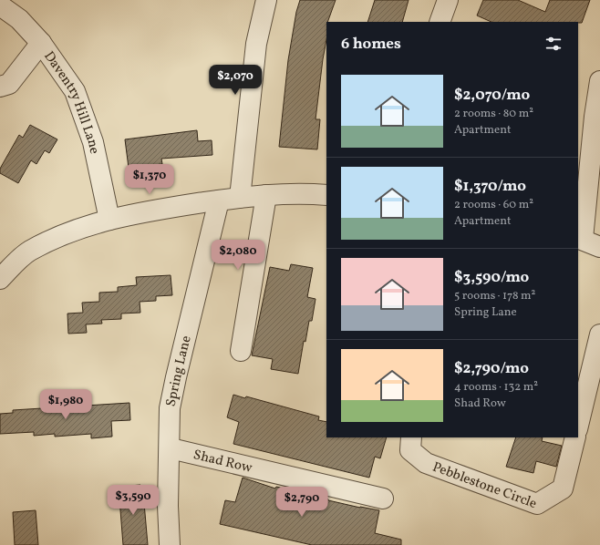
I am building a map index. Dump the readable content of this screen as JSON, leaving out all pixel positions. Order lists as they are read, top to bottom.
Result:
{
  "streets": {
    "street": [
      "Daventry Hill Lane",
      "Spring Lane",
      "Shad Row",
      "Pebblestone Circle"
    ]
  },
  "crossings": [
    ["Spring Lane", "Shad Row"]
  ],
  "page": {
    "heading": "6 homes",
    "price": [
      "$2,070",
      "$1,370",
      "$2,080",
      "$1,980",
      "$3,590",
      "$2,790"
    ],
    "list": [
      {
        "name": "$2,070/mo",
        "note": "2 rooms · 80 m² · Apartment"
      },
      {
        "name": "$1,370/mo",
        "note": "2 rooms · 60 m² · Apartment"
      },
      {
        "name": "$3,590/mo",
        "note": "5 rooms · 178 m² · Spring Lane"
      },
      {
        "name": "$2,790/mo",
        "note": "4 rooms · 132 m² · Shad Row"
      }
    ]
  }
}
